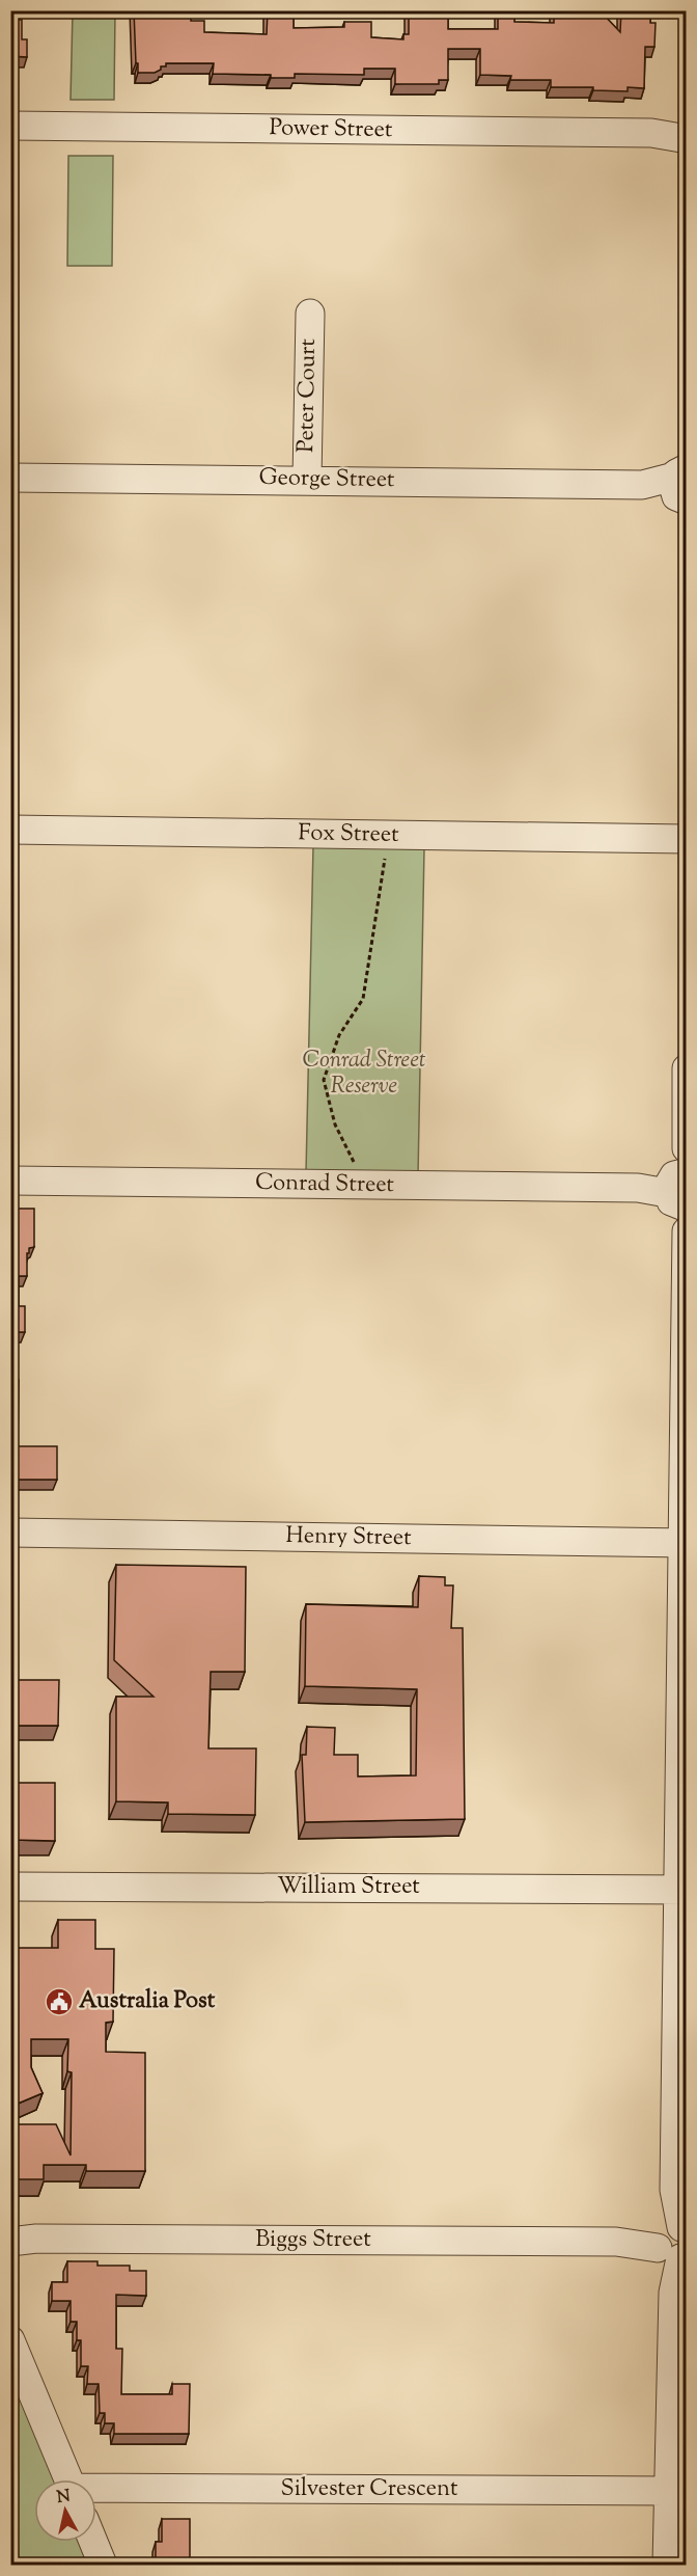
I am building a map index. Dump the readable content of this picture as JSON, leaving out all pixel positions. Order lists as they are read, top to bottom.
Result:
{
  "streets": {
    "street": [
      "Power Street",
      "Peter Court",
      "George Street",
      "Fox Street",
      "Conrad Street",
      "Henry Street",
      "William Street",
      "Biggs Street",
      "Silvester Crescent"
    ]
  },
  "crossings": [
    ["Peter Court", "George Street"]
  ],
  "parks": ["Conrad Street Reserve"],
  "places": {
    "public building": ["Australia Post"]
  },
  "north": "top"
}
